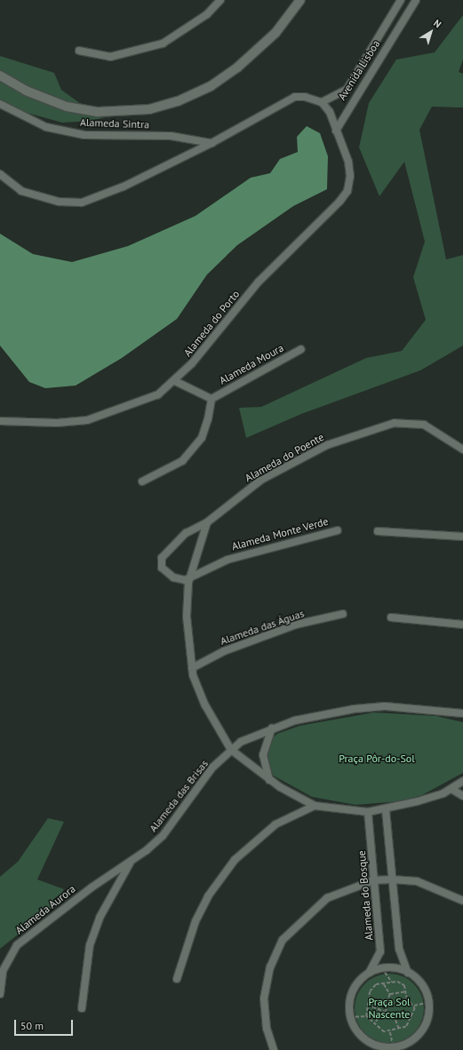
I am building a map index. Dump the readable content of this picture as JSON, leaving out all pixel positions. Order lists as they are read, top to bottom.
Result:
{
  "streets": {
    "street": [
      "Avenida Lisboa",
      "Alameda Sintra",
      "Alameda do Porto",
      "Alameda Moura",
      "Alameda do Poente",
      "Alameda Monte Verde",
      "Alameda das Águas",
      "Alameda das Brisas",
      "Alameda do Bosque",
      "Alameda Aurora"
    ]
  },
  "crossings": [
    ["Avenida Lisboa", "Alameda do Porto"],
    ["Alameda do Poente", "Alameda Monte Verde"],
    ["Alameda das Brisas", "Alameda Aurora"]
  ],
  "parks": ["Praça Pôr-do-Sol", "Praça Sol Nascente"],
  "scale_bar": "50 m",
  "north": "top right"
}
